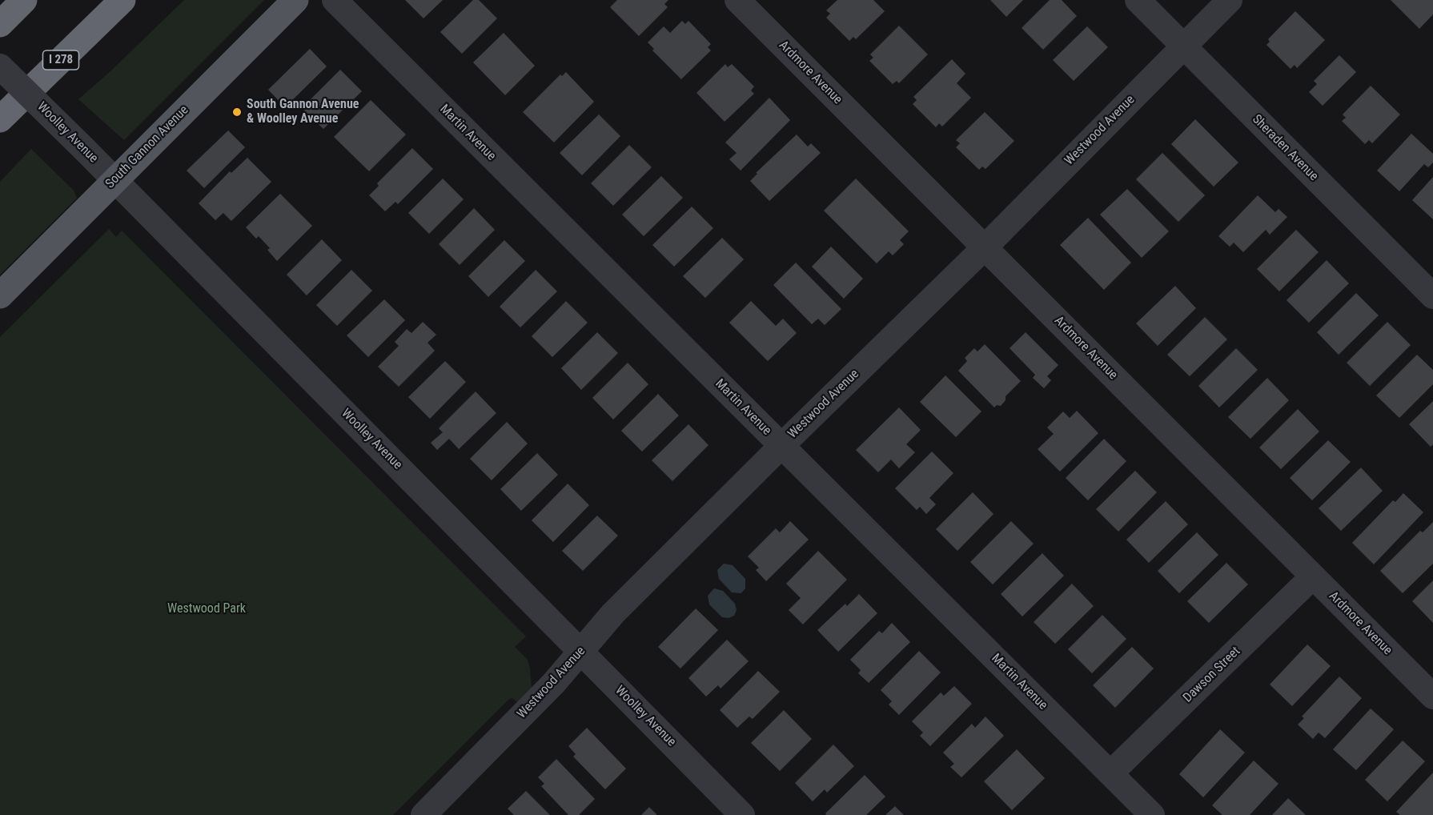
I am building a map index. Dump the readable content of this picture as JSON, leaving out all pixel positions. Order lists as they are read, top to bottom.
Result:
{
  "streets": {
    "highway": ["I 278"],
    "main road": ["South Gannon Avenue"],
    "street": [
      "Ardmore Avenue",
      "Westwood Avenue",
      "Woolley Avenue",
      "Martin Avenue",
      "Sheraden Avenue",
      "Dawson Street"
    ]
  },
  "crossings": [
    ["Ardmore Avenue", "Westwood Avenue"],
    ["Ardmore Avenue", "Dawson Street"],
    ["Westwood Avenue", "Woolley Avenue"],
    ["Westwood Avenue", "Martin Avenue"],
    ["Westwood Avenue", "Sheraden Avenue"],
    ["Woolley Avenue", "South Gannon Avenue"],
    ["Martin Avenue", "Dawson Street"]
  ],
  "parks": ["Westwood Park"],
  "places": ["South Gannon Avenue & Woolley Avenue"]
}
